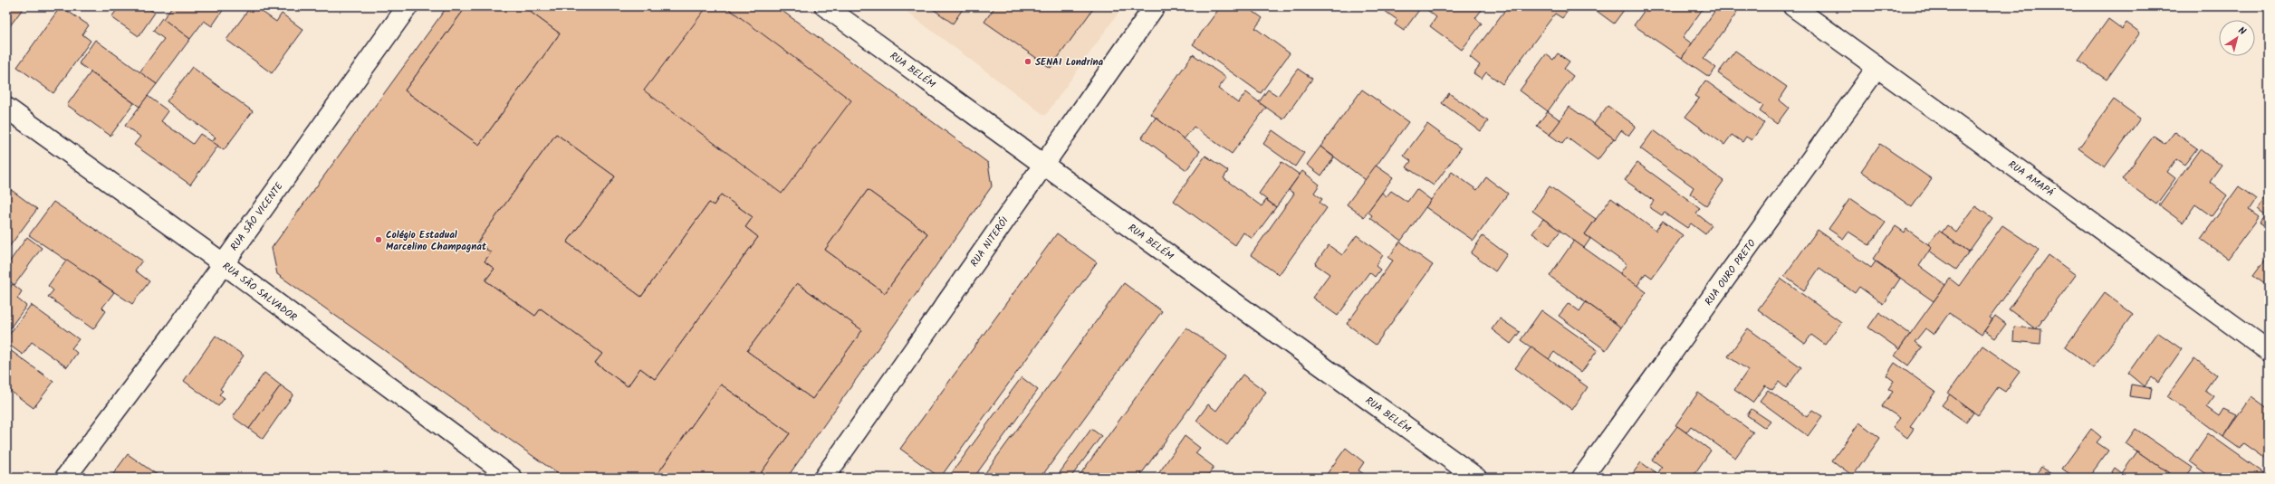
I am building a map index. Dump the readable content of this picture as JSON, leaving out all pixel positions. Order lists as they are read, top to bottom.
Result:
{
  "streets": {
    "street": [
      "RUA BELÉM",
      "RUA AMAPÁ",
      "RUA SÃO VICENTE",
      "RUA NITERÓI",
      "RUA OURO PRETO",
      "RUA SÃO SALVADOR"
    ]
  },
  "crossings": [
    ["RUA BELÉM", "RUA NITERÓI"],
    ["RUA AMAPÁ", "RUA OURO PRETO"],
    ["RUA SÃO VICENTE", "RUA SÃO SALVADOR"]
  ],
  "places": ["SENAI Londrina", "Colégio Estadual Marcelino Champagnat"],
  "north": "top right"
}
